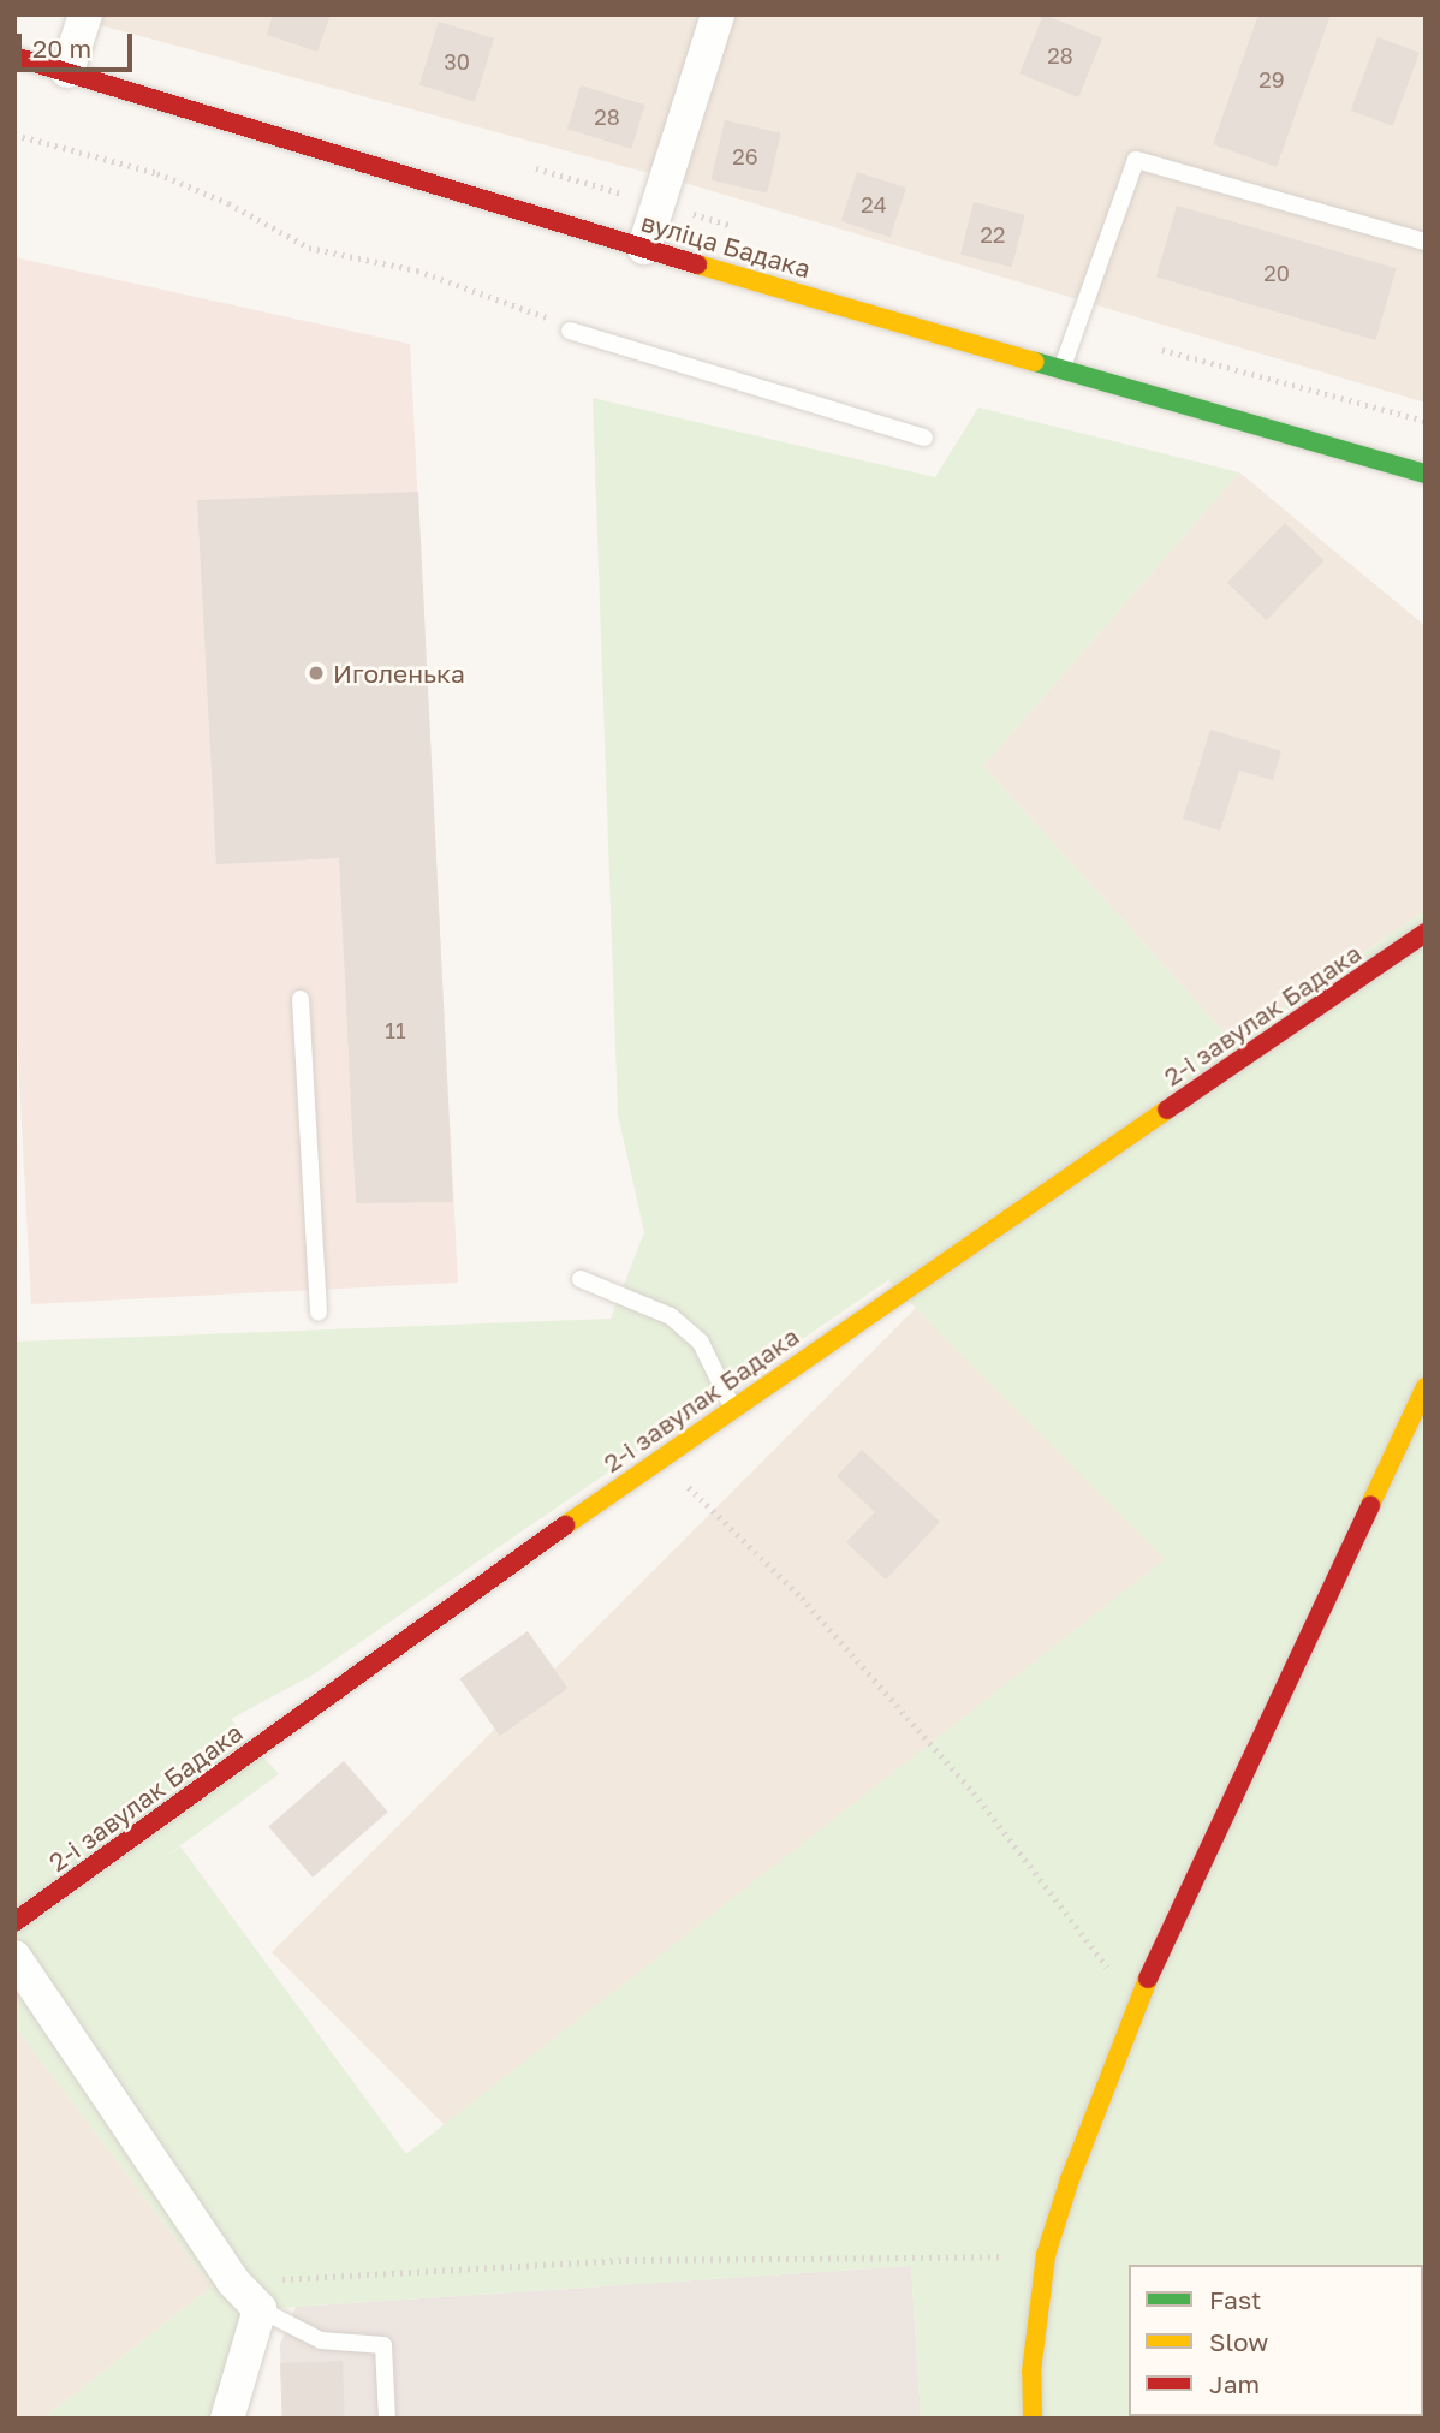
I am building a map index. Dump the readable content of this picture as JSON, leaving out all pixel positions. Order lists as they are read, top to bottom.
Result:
{
  "streets": {
    "street": ["вуліца Бадака", "2-і завулак Бадака"]
  },
  "places": ["Иголенька"],
  "house_numbers": [
    "28",
    "30",
    "29",
    "28",
    "26",
    "24",
    "22",
    "20",
    "11"
  ],
  "legend": ["Fast", "Slow", "Jam"],
  "scale_bar": "20 m"
}
